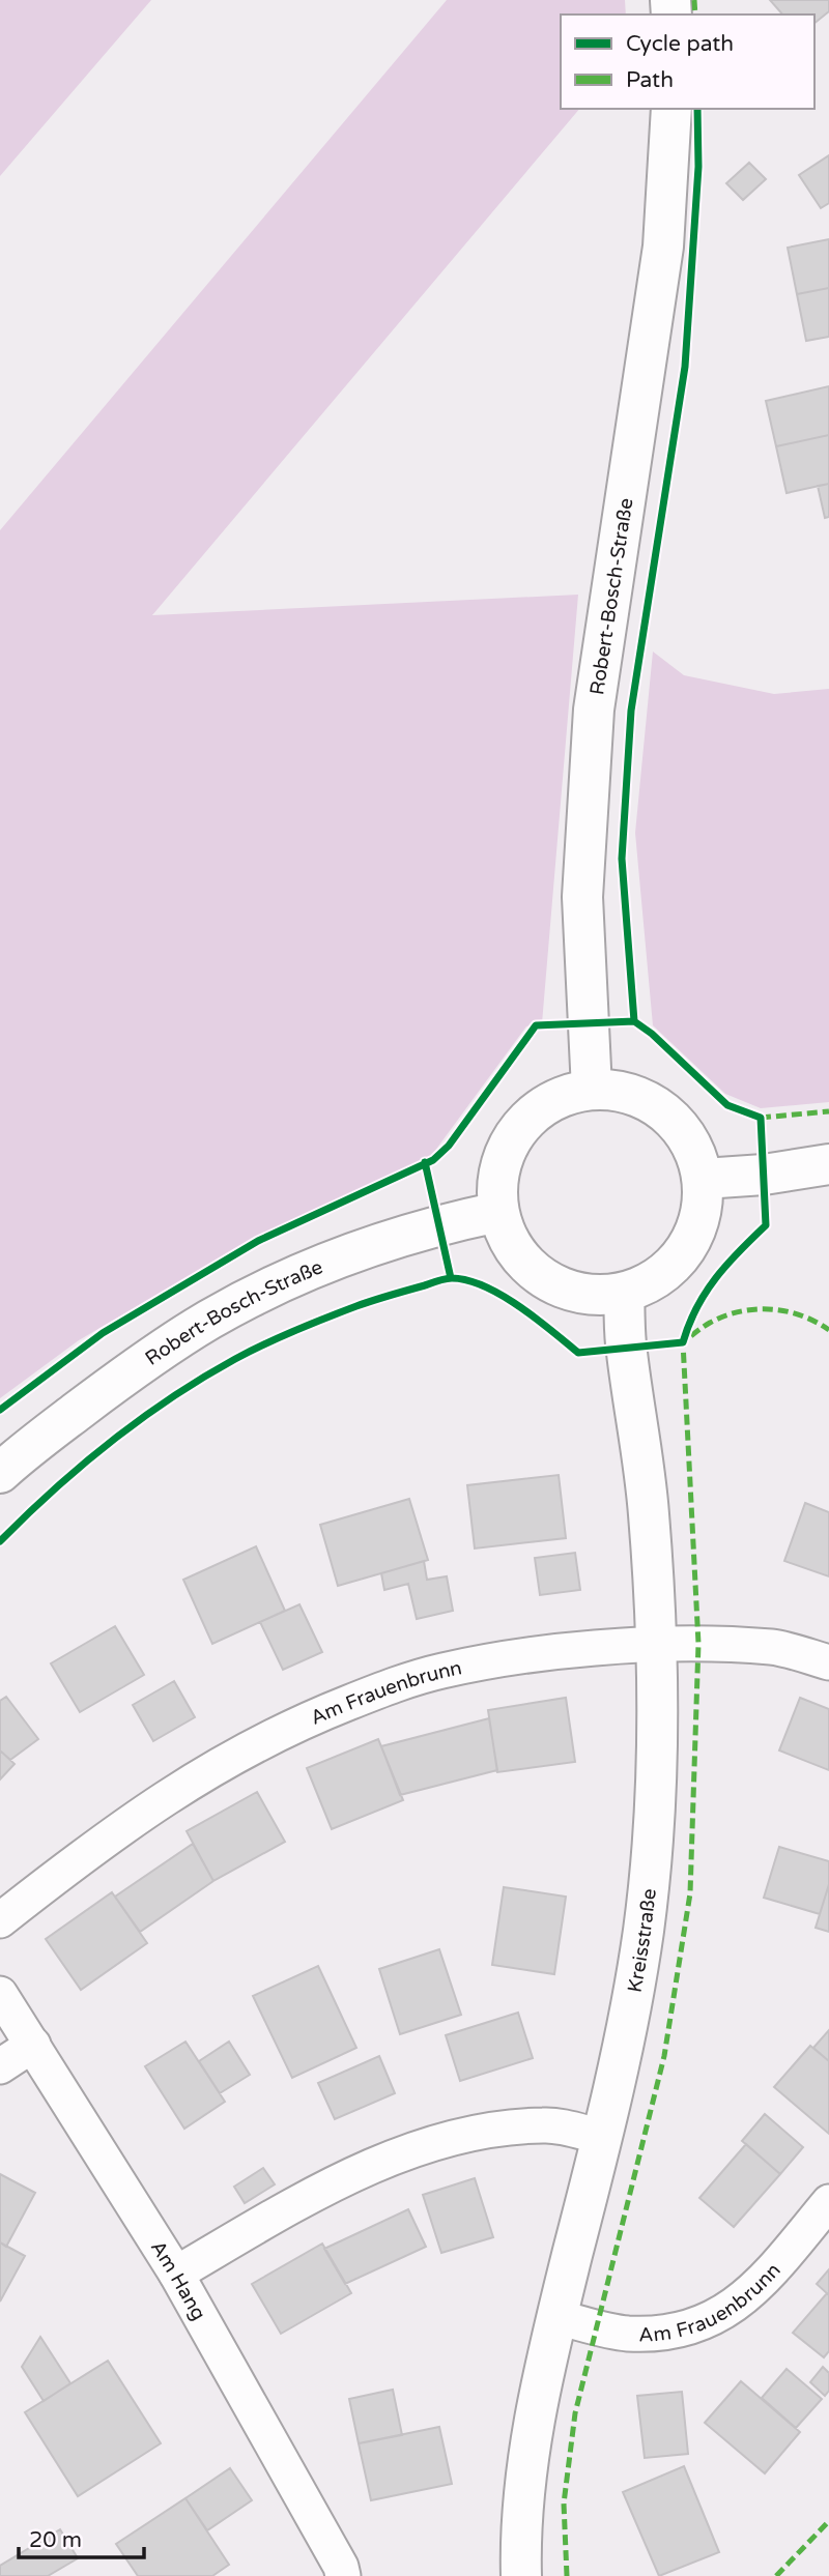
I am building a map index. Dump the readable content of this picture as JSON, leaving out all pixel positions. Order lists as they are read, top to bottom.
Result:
{
  "streets": {
    "main road": ["Robert-Bosch-Straße", "Kreisstraße"],
    "street": ["Am Frauenbrunn", "Am Hang"]
  },
  "crossings": [
    ["Robert-Bosch-Straße", "Kreisstraße"],
    ["Am Frauenbrunn", "Kreisstraße"]
  ],
  "legend": ["Cycle path", "Path"],
  "scale_bar": "20 m"
}
